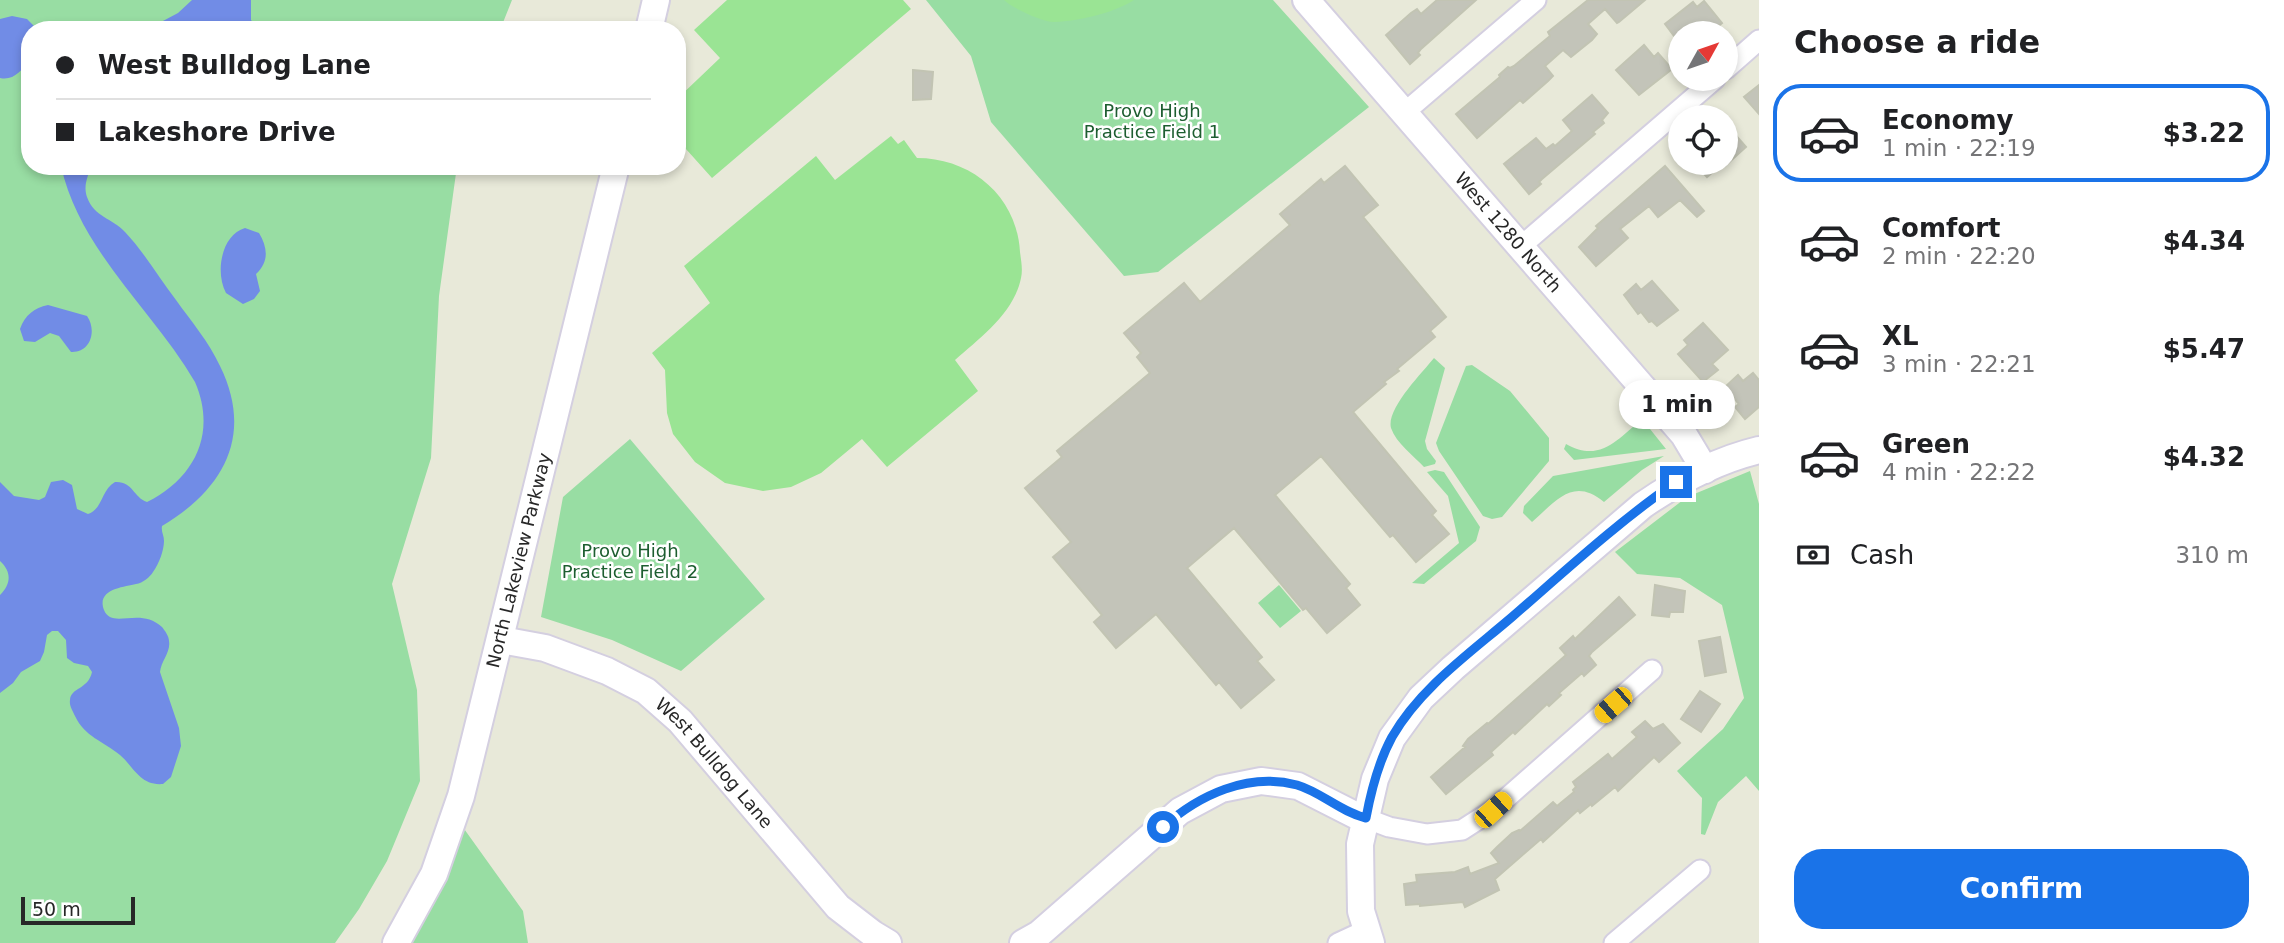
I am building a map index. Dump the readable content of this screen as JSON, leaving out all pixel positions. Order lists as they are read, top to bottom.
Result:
{
  "streets": {
    "street": ["West 1280 North", "North Lakeview Parkway", "West Bulldog Lane"]
  },
  "crossings": [
    ["North Lakeview Parkway", "West Bulldog Lane"]
  ],
  "parks": ["Provo High Practice Field 1", "Provo High Practice Field 2"],
  "scale_bar": "50 m",
  "north": "top right",
  "page": {
    "heading": "Choose a ride",
    "banner": ["West Bulldog Lane", "Lakeshore Drive"],
    "list": [
      {
        "name": "Economy",
        "note": "1 min · 22:19",
        "value": "$3.22"
      },
      {
        "name": "Comfort",
        "note": "2 min · 22:20",
        "value": "$4.34"
      },
      {
        "name": "XL",
        "note": "3 min · 22:21",
        "value": "$5.47"
      },
      {
        "name": "Green",
        "note": "4 min · 22:22",
        "value": "$4.32"
      }
    ],
    "bubble": "1 min",
    "pay": ["Cash", "310 m"],
    "buttons": "Confirm",
    "scale": "50 m"
  }
}
